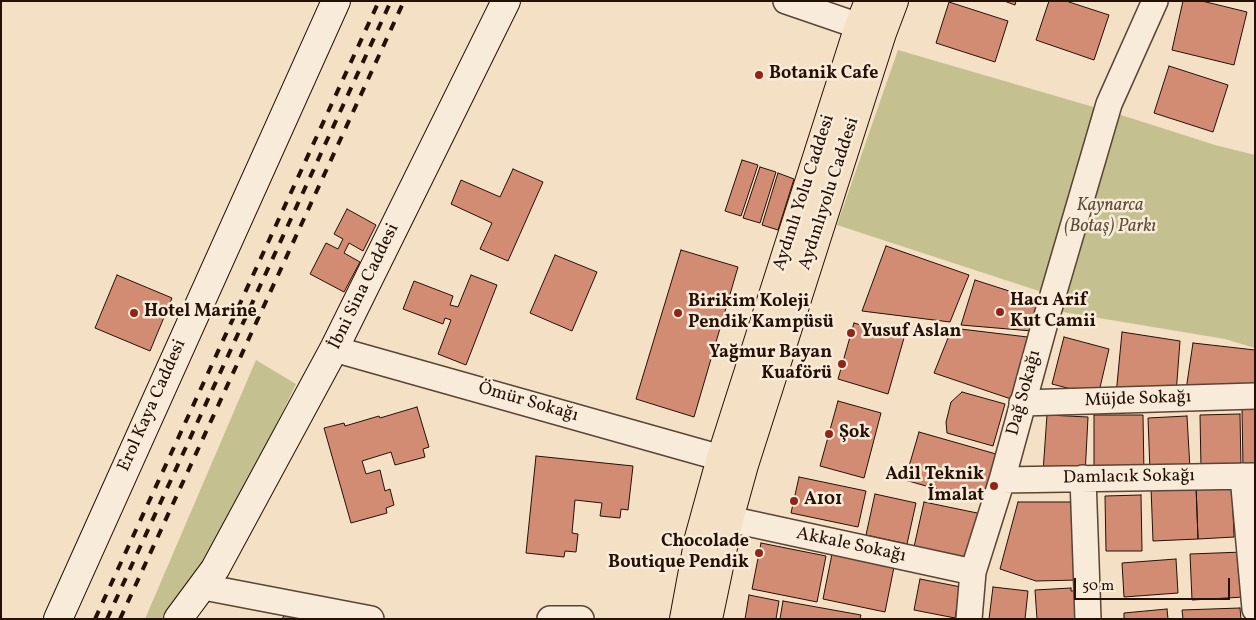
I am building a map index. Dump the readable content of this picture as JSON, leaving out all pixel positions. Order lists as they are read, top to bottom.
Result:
{
  "streets": {
    "main road": ["Aydınlı Yolu Caddesi", "Aydınlıyolu Caddesi"],
    "street": [
      "İbni Sina Caddesi",
      "Dağ Sokağı",
      "Müjde Sokağı",
      "Ömür Sokağı",
      "Erol Kaya Caddesi",
      "Damlacık Sokağı",
      "Akkale Sokağı"
    ]
  },
  "crossings": [
    ["Aydınlı Yolu Caddesi", "Ömür Sokağı"],
    ["Aydınlıyolu Caddesi", "Akkale Sokağı"],
    ["İbni Sina Caddesi", "Ömür Sokağı"],
    ["Dağ Sokağı", "Müjde Sokağı"],
    ["Dağ Sokağı", "Damlacık Sokağı"],
    ["Dağ Sokağı", "Akkale Sokağı"]
  ],
  "parks": ["Kaynarca (Botaş) Parkı"],
  "places": [
    "Botanik Cafe",
    "Hacı Arif Kut Camii",
    "Hotel Marine",
    "Birikim Koleji Pendik Kampüsü",
    "Yusuf Aslan",
    "Yağmur Bayan Kuaförü",
    "Şok",
    "Adil Teknik İmalat",
    "A101",
    "Chocolade Boutique Pendik"
  ],
  "scale_bar": "50 m"
}
